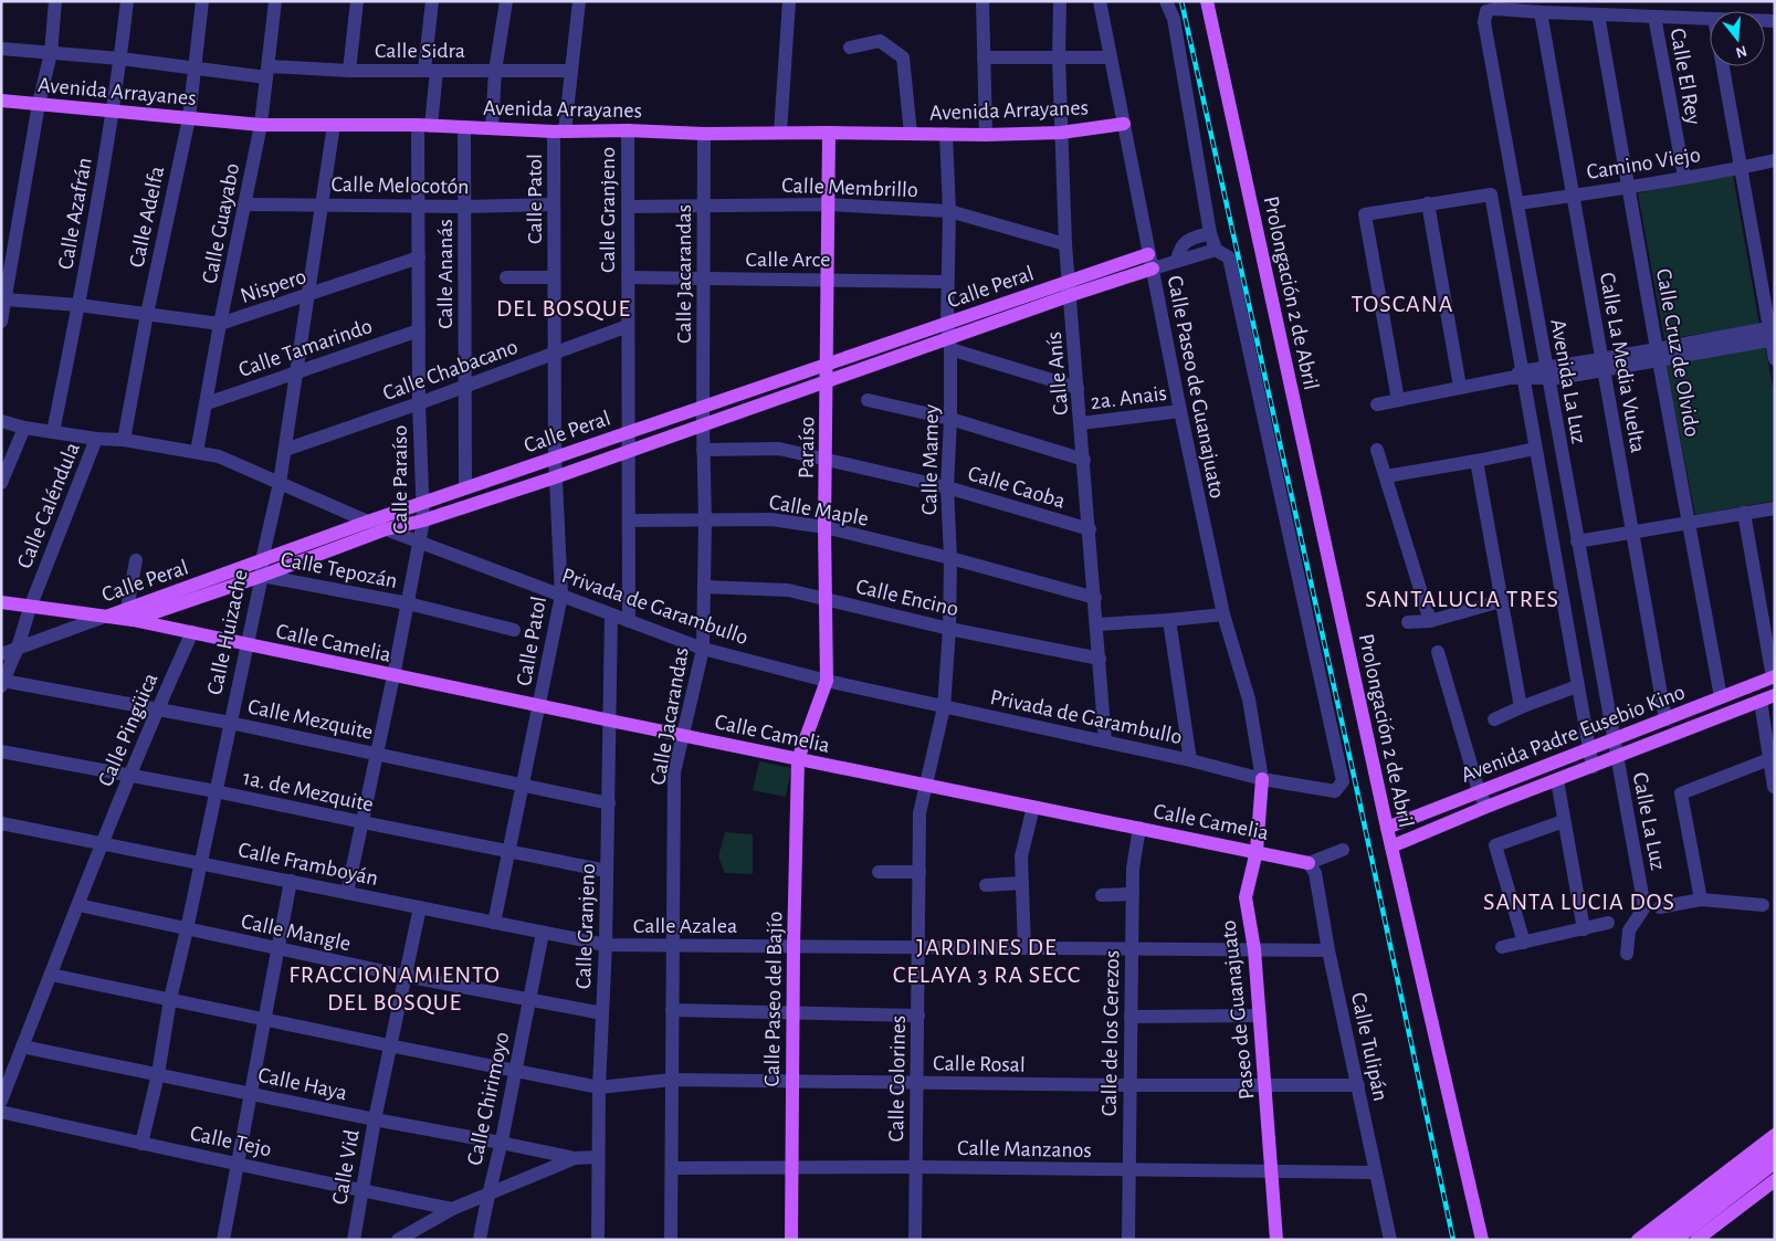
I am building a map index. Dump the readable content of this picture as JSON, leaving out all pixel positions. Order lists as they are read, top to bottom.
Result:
{
  "streets": {
    "main road": [
      "Avenida Arrayanes",
      "Calle Peral",
      "Prolongación 2 de Abril",
      "Paraíso",
      "Calle Camelia",
      "Avenida Padre Eusebio Kino",
      "Calle Paseo del Bajío",
      "Paseo de Guanajuato"
    ],
    "street": [
      "Calle Sidra",
      "Calle El Rey",
      "Camino Viejo",
      "Calle Melocotón",
      "Calle Membrillo",
      "Calle Patol",
      "Calle Granjeno",
      "Calle Azafrán",
      "Calle Adelfa",
      "Calle Guayabo",
      "Calle Arce",
      "Calle Ananás",
      "Calle Jacarandas",
      "Nispero",
      "Calle Tamarindo",
      "Calle Cruz de Olvido",
      "Calle La Media Vuelta",
      "Calle Chabacano",
      "Calle Anís",
      "Avenida La Luz",
      "Calle Paseo de Guanajuato",
      "2a. Anais",
      "Calle Mamey",
      "Calle Paraíso",
      "Calle Caoba",
      "Calle Caléndula",
      "Calle Maple",
      "Calle Tepozán",
      "Calle Encino",
      "Privada de Garambullo",
      "Calle Huizache",
      "Calle Mezquite",
      "Calle Pingüica",
      "1a. de Mezquite",
      "Calle La Luz",
      "Calle Framboyán",
      "Calle Azalea",
      "Calle Mangle",
      "Calle de los Cerezos",
      "Calle Tulipán",
      "Calle Rosal",
      "Calle Colorines",
      "Calle Haya",
      "Calle Chirimoyo",
      "Calle Tejo",
      "Calle Manzanos",
      "Calle Vid"
    ]
  },
  "crossings": [
    ["Calle Sidra", "Calle Patol"],
    ["Calle Sidra", "Calle Azafrán"],
    ["Calle Sidra", "Calle Adelfa"],
    ["Calle Sidra", "Calle Guayabo"],
    ["Calle Sidra", "Calle Paraíso"],
    ["Calle El Rey", "Camino Viejo"],
    ["Avenida Arrayanes", "Calle Patol"],
    ["Avenida Arrayanes", "Calle Granjeno"],
    ["Avenida Arrayanes", "Calle Azafrán"],
    ["Avenida Arrayanes", "Calle Adelfa"],
    ["Avenida Arrayanes", "Calle Guayabo"],
    ["Avenida Arrayanes", "Calle Ananás"],
    ["Avenida Arrayanes", "Calle Jacarandas"],
    ["Avenida Arrayanes", "Calle Anís"],
    ["Avenida Arrayanes", "Calle Paseo de Guanajuato"],
    ["Avenida Arrayanes", "Paraíso"],
    ["Avenida Arrayanes", "Calle Mamey"],
    ["Avenida Arrayanes", "Calle Paraíso"],
    ["Avenida Arrayanes", "Calle Huizache"],
    ["Camino Viejo", "Calle Cruz de Olvido"],
    ["Camino Viejo", "Calle La Media Vuelta"],
    ["Camino Viejo", "Avenida La Luz"],
    ["Calle Melocotón", "Calle Patol"],
    ["Calle Melocotón", "Calle Guayabo"],
    ["Calle Melocotón", "Calle Ananás"],
    ["Calle Melocotón", "Calle Paraíso"],
    ["Calle Melocotón", "Calle Huizache"],
    ["Calle Membrillo", "Calle Granjeno"],
    ["Calle Membrillo", "Calle Jacarandas"],
    ["Calle Membrillo", "Calle Anís"],
    ["Calle Membrillo", "Paraíso"],
    ["Calle Membrillo", "Calle Mamey"],
    ["Calle Patol", "Calle Peral"],
    ["Calle Patol", "Calle Chabacano"],
    ["Calle Patol", "Privada de Garambullo"],
    ["Calle Patol", "Calle Camelia"],
    ["Calle Patol", "Calle Mezquite"],
    ["Calle Patol", "1a. de Mezquite"],
    ["Calle Patol", "Calle Framboyán"],
    ["Calle Granjeno", "Calle Arce"],
    ["Calle Granjeno", "Calle Peral"],
    ["Calle Granjeno", "Calle Chabacano"],
    ["Calle Granjeno", "Calle Maple"],
    ["Calle Granjeno", "Privada de Garambullo"],
    ["Calle Granjeno", "Calle Camelia"],
    ["Calle Granjeno", "Calle Mezquite"],
    ["Calle Granjeno", "1a. de Mezquite"],
    ["Calle Granjeno", "Calle Framboyán"],
    ["Calle Granjeno", "Calle Azalea"],
    ["Calle Granjeno", "Calle Mangle"],
    ["Calle Granjeno", "Calle Rosal"],
    ["Calle Azafrán", "Nispero"],
    ["Calle Azafrán", "Privada de Garambullo"],
    ["Calle Adelfa", "Nispero"],
    ["Calle Adelfa", "Privada de Garambullo"],
    ["Calle Guayabo", "Nispero"],
    ["Calle Guayabo", "Calle Tamarindo"],
    ["Calle Guayabo", "Privada de Garambullo"],
    ["Calle Arce", "Calle Jacarandas"],
    ["Calle Arce", "Paraíso"],
    ["Calle Arce", "Calle Mamey"],
    ["Calle Ananás", "Calle Peral"],
    ["Calle Ananás", "Calle Chabacano"],
    ["Calle Jacarandas", "Calle Peral"],
    ["Calle Jacarandas", "Calle Caoba"],
    ["Calle Jacarandas", "Calle Maple"],
    ["Calle Jacarandas", "Calle Encino"],
    ["Calle Jacarandas", "Privada de Garambullo"],
    ["Calle Jacarandas", "Calle Camelia"],
    ["Calle Jacarandas", "Calle Azalea"],
    ["Calle Jacarandas", "Calle Rosal"],
    ["Calle Jacarandas", "Calle Manzanos"],
    ["Nispero", "Calle Paraíso"],
    ["Nispero", "Calle Huizache"],
    ["Calle Peral", "Calle Anís"],
    ["Calle Peral", "Calle Paseo de Guanajuato"],
    ["Calle Peral", "Paraíso"],
    ["Calle Peral", "Calle Mamey"],
    ["Calle Peral", "Calle Paraíso"],
    ["Calle Peral", "Calle Caléndula"],
    ["Calle Peral", "Calle Tepozán"],
    ["Calle Peral", "Privada de Garambullo"],
    ["Calle Peral", "Calle Huizache"],
    ["Calle Peral", "Calle Camelia"],
    ["Prolongación 2 de Abril", "Avenida Padre Eusebio Kino"],
    ["Calle Tamarindo", "Calle Paraíso"],
    ["Calle Tamarindo", "Calle Huizache"],
    ["Calle Cruz de Olvido", "Avenida Padre Eusebio Kino"],
    ["Calle La Media Vuelta", "Avenida La Luz"],
    ["Calle La Media Vuelta", "Avenida Padre Eusebio Kino"],
    ["Calle Chabacano", "Calle Paraíso"],
    ["Calle Chabacano", "Calle Huizache"],
    ["Calle Anís", "2a. Anais"],
    ["Calle Anís", "Calle Caoba"],
    ["Calle Anís", "Calle Maple"],
    ["Calle Anís", "Calle Encino"],
    ["Calle Anís", "Privada de Garambullo"],
    ["Avenida La Luz", "Avenida Padre Eusebio Kino"],
    ["Avenida La Luz", "Calle La Luz"],
    ["Calle Paseo de Guanajuato", "2a. Anais"],
    ["Calle Paseo de Guanajuato", "Privada de Garambullo"],
    ["Calle Paseo de Guanajuato", "Paseo de Guanajuato"],
    ["Paraíso", "Calle Caoba"],
    ["Paraíso", "Calle Maple"],
    ["Paraíso", "Calle Encino"],
    ["Paraíso", "Privada de Garambullo"],
    ["Paraíso", "Calle Camelia"],
    ["Paraíso", "Calle Paseo del Bajío"],
    ["Calle Mamey", "Calle Caoba"],
    ["Calle Mamey", "Calle Maple"],
    ["Calle Mamey", "Calle Encino"],
    ["Calle Mamey", "Privada de Garambullo"],
    ["Calle Mamey", "Calle Camelia"],
    ["Calle Mamey", "Calle Colorines"],
    ["Calle Paraíso", "Calle Tepozán"],
    ["Calle Paraíso", "Privada de Garambullo"],
    ["Calle Paraíso", "Calle Camelia"],
    ["Calle Paraíso", "Calle Mezquite"],
    ["Calle Paraíso", "1a. de Mezquite"],
    ["Calle Paraíso", "Calle Framboyán"],
    ["Calle Caléndula", "Privada de Garambullo"],
    ["Calle Caléndula", "Calle Mezquite"],
    ["Calle Tepozán", "Calle Huizache"],
    ["Privada de Garambullo", "Calle Huizache"],
    ["Privada de Garambullo", "Paseo de Guanajuato"],
    ["Calle Huizache", "Calle Camelia"],
    ["Calle Huizache", "Calle Mezquite"],
    ["Calle Huizache", "1a. de Mezquite"],
    ["Calle Huizache", "Calle Framboyán"],
    ["Calle Huizache", "Calle Mangle"],
    ["Calle Huizache", "Calle Rosal"],
    ["Calle Huizache", "Calle Haya"],
    ["Calle Huizache", "Calle Tejo"],
    ["Calle Camelia", "Calle Pingüica"],
    ["Calle Camelia", "Calle Paseo del Bajío"],
    ["Calle Camelia", "Paseo de Guanajuato"],
    ["Calle Camelia", "Calle de los Cerezos"],
    ["Calle Camelia", "Calle Tulipán"],
    ["Calle Camelia", "Calle Colorines"],
    ["Calle Mezquite", "Calle Pingüica"],
    ["Calle Pingüica", "1a. de Mezquite"],
    ["Calle Pingüica", "Calle Framboyán"],
    ["Calle Pingüica", "Calle Mangle"],
    ["Calle Pingüica", "Calle Rosal"],
    ["Calle Pingüica", "Calle Haya"],
    ["Avenida Padre Eusebio Kino", "Calle La Luz"],
    ["Calle Framboyán", "Calle Azalea"],
    ["Calle Framboyán", "Calle Chirimoyo"],
    ["Calle Framboyán", "Calle Vid"],
    ["Calle Azalea", "Calle Paseo del Bajío"],
    ["Calle Azalea", "Paseo de Guanajuato"],
    ["Calle Azalea", "Calle de los Cerezos"],
    ["Calle Azalea", "Calle Tulipán"],
    ["Calle Azalea", "Calle Colorines"],
    ["Calle Mangle", "Calle Chirimoyo"],
    ["Calle Mangle", "Calle Vid"],
    ["Calle Paseo del Bajío", "Calle Rosal"],
    ["Calle Paseo del Bajío", "Calle Manzanos"],
    ["Paseo de Guanajuato", "Calle Rosal"],
    ["Paseo de Guanajuato", "Calle Manzanos"],
    ["Calle de los Cerezos", "Calle Rosal"],
    ["Calle de los Cerezos", "Calle Manzanos"],
    ["Calle Tulipán", "Calle Rosal"],
    ["Calle Tulipán", "Calle Manzanos"],
    ["Calle Rosal", "Calle Colorines"],
    ["Calle Rosal", "Calle Chirimoyo"],
    ["Calle Rosal", "Calle Vid"],
    ["Calle Colorines", "Calle Manzanos"],
    ["Calle Haya", "Calle Chirimoyo"],
    ["Calle Haya", "Calle Vid"],
    ["Calle Tejo", "Calle Vid"]
  ],
  "districts": [
    "TOSCANA",
    "DEL BOSQUE",
    "SANTALUCIA TRES",
    "SANTA LUCIA DOS",
    "JARDINES DE CELAYA 3 RA SECC",
    "FRACCIONAMIENTO DEL BOSQUE"
  ],
  "north": "bottom"
}
